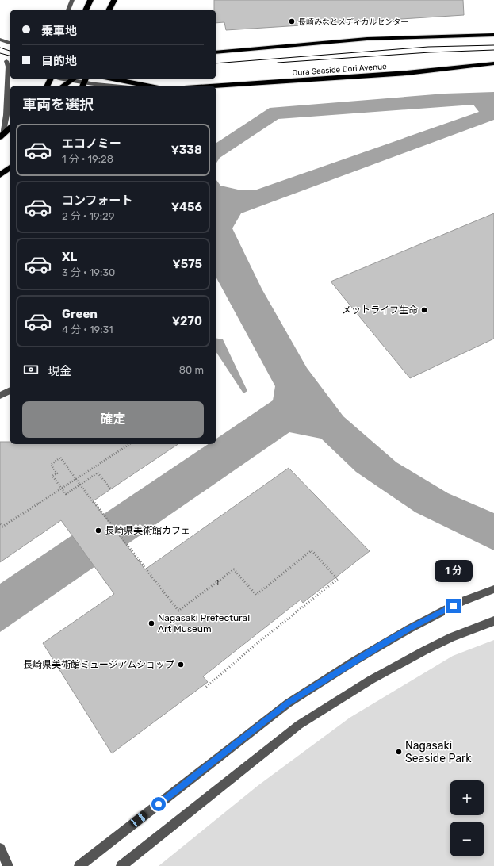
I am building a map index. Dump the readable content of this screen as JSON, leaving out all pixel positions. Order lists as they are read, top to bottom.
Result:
{
  "streets": {
    "highway": ["Oura Seaside Dori Avenue"]
  },
  "places": [
    "長崎みなとメディカルセンター",
    "メットライフ生命",
    "長崎県美術館カフェ",
    "Nagasaki Prefectural Art Museum",
    "長崎県美術館ミュージアムショップ",
    "Nagasaki Seaside Park"
  ],
  "house_numbers": ["1"],
  "page": {
    "banner": ["乗車地", "目的地"],
    "heading": "車両を選択",
    "list": [
      {
        "name": "エコノミー",
        "note": "1 分 · 19:28",
        "value": "¥338"
      },
      {
        "name": "コンフォート",
        "note": "2 分 · 19:29",
        "value": "¥456"
      },
      {
        "name": "XL",
        "note": "3 分 · 19:30",
        "value": "¥575"
      },
      {
        "name": "Green",
        "note": "4 分 · 19:31",
        "value": "¥270"
      }
    ],
    "pay": ["現金", "80 m"],
    "buttons": "確定",
    "bubble": "1 分",
    "map_buttons": ["+", "−"]
  }
}
